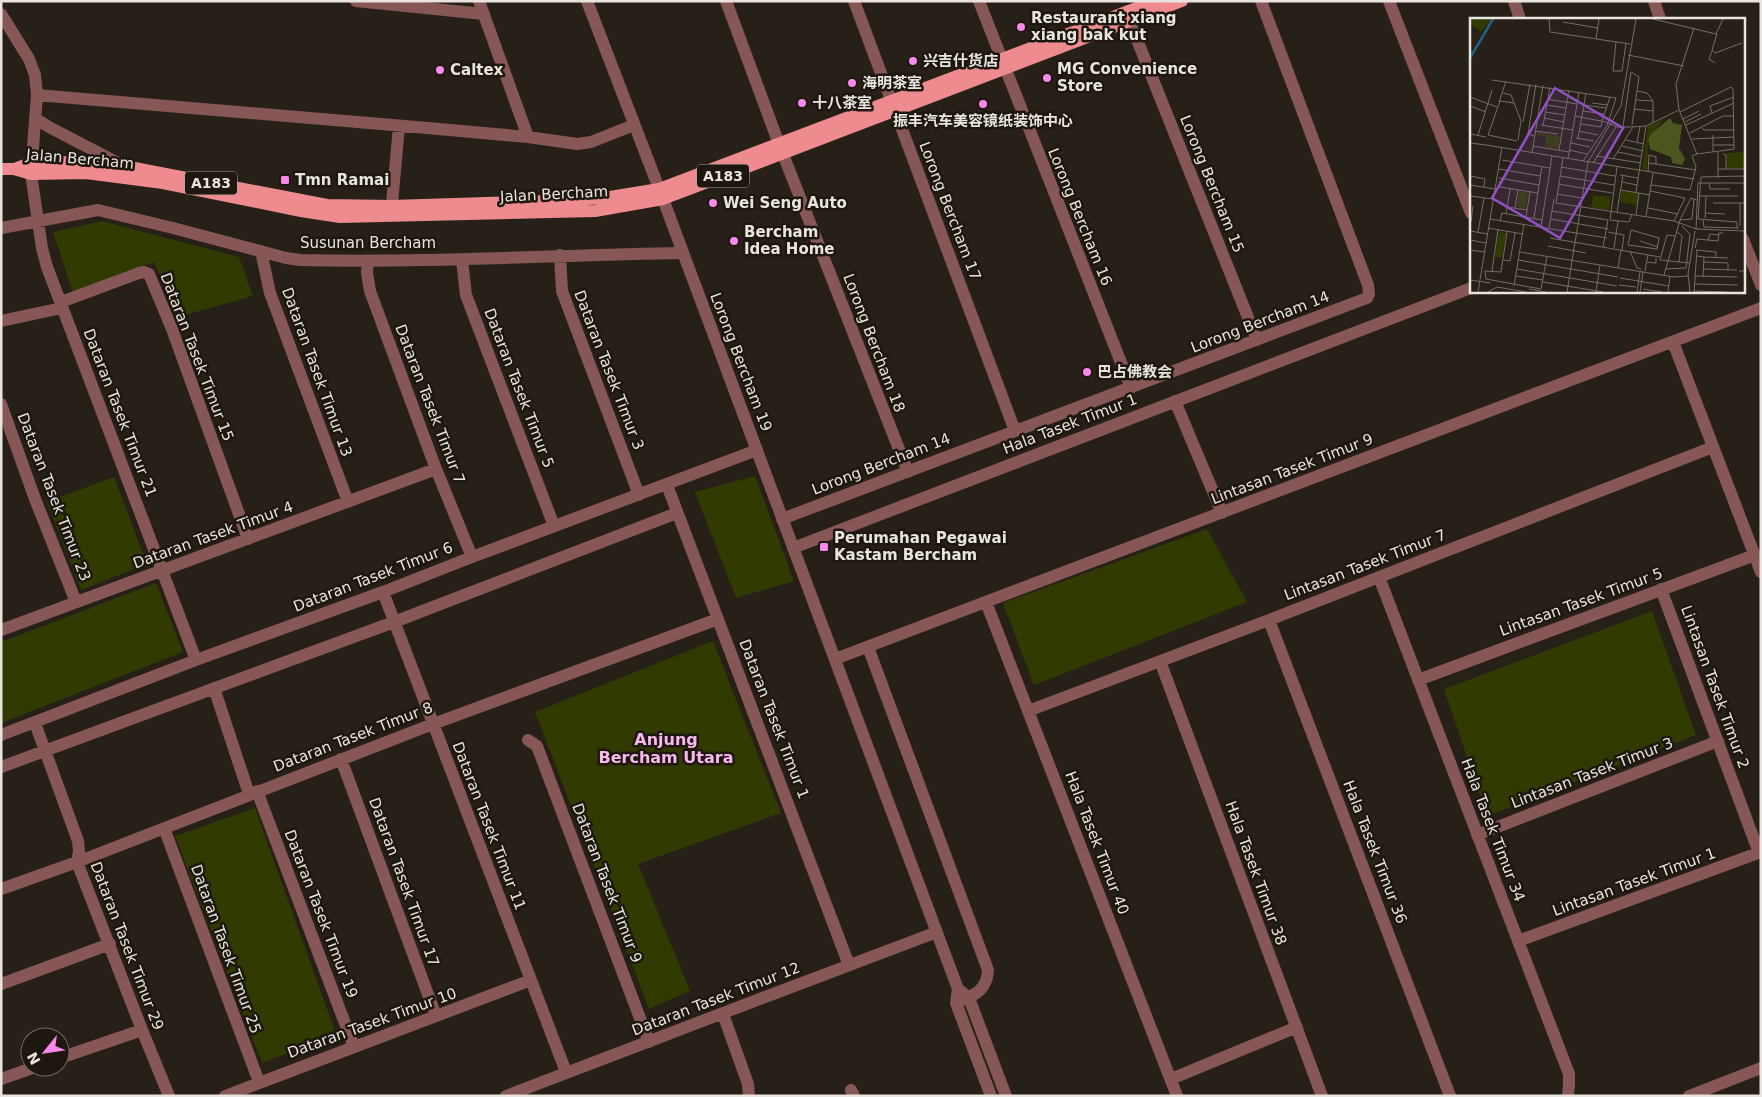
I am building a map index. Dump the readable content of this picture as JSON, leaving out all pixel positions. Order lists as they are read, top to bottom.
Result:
{
  "streets": {
    "main road": ["Jalan Bercham", "A183"],
    "street": [
      "Lorong Bercham 15",
      "Lorong Bercham 17",
      "Lorong Bercham 16",
      "Susunan Bercham",
      "Lorong Bercham 14",
      "Lorong Bercham 18",
      "Dataran Tasek Timur 15",
      "Lorong Bercham 19",
      "Dataran Tasek Timur 3",
      "Dataran Tasek Timur 13",
      "Dataran Tasek Timur 5",
      "Dataran Tasek Timur 7",
      "Dataran Tasek Timur 21",
      "Hala Tasek Timur 1",
      "Lintasan Tasek Timur 9",
      "Dataran Tasek Timur 23",
      "Dataran Tasek Timur 4",
      "Lintasan Tasek Timur 7",
      "Dataran Tasek Timur 6",
      "Lintasan Tasek Timur 5",
      "Lintasan Tasek Timur 2",
      "Dataran Tasek Timur 1",
      "Dataran Tasek Timur 8",
      "Lintasan Tasek Timur 3",
      "Dataran Tasek Timur 11",
      "Hala Tasek Timur 34",
      "Hala Tasek Timur 40",
      "Hala Tasek Timur 36",
      "Hala Tasek Timur 38",
      "Dataran Tasek Timur 17",
      "Lintasan Tasek Timur 1",
      "Dataran Tasek Timur 9",
      "Dataran Tasek Timur 19",
      "Dataran Tasek Timur 29",
      "Dataran Tasek Timur 25",
      "Dataran Tasek Timur 12",
      "Dataran Tasek Timur 10"
    ]
  },
  "crossings": [
    ["Jalan Bercham", "Lorong Bercham 15"],
    ["Jalan Bercham", "Lorong Bercham 17"],
    ["Jalan Bercham", "Lorong Bercham 16"],
    ["Jalan Bercham", "Lorong Bercham 18"],
    ["Jalan Bercham", "Lorong Bercham 19"],
    ["Jalan Bercham", "Dataran Tasek Timur 21"],
    ["Lorong Bercham 15", "Lorong Bercham 14"],
    ["Lorong Bercham 17", "Lorong Bercham 14"],
    ["Lorong Bercham 16", "Lorong Bercham 14"],
    ["Susunan Bercham", "Lorong Bercham 19"],
    ["Susunan Bercham", "Dataran Tasek Timur 3"],
    ["Susunan Bercham", "Dataran Tasek Timur 13"],
    ["Susunan Bercham", "Dataran Tasek Timur 5"],
    ["Susunan Bercham", "Dataran Tasek Timur 7"],
    ["Susunan Bercham", "Dataran Tasek Timur 21"],
    ["Lorong Bercham 14", "Lorong Bercham 18"],
    ["Lorong Bercham 14", "Lorong Bercham 19"],
    ["Dataran Tasek Timur 15", "Dataran Tasek Timur 21"],
    ["Dataran Tasek Timur 15", "Dataran Tasek Timur 4"],
    ["Lorong Bercham 19", "Hala Tasek Timur 1"],
    ["Lorong Bercham 19", "Lintasan Tasek Timur 9"],
    ["Lorong Bercham 19", "Dataran Tasek Timur 6"],
    ["Lorong Bercham 19", "Dataran Tasek Timur 12"],
    ["Dataran Tasek Timur 3", "Dataran Tasek Timur 6"],
    ["Dataran Tasek Timur 13", "Dataran Tasek Timur 4"],
    ["Dataran Tasek Timur 5", "Dataran Tasek Timur 6"],
    ["Dataran Tasek Timur 7", "Dataran Tasek Timur 4"],
    ["Dataran Tasek Timur 7", "Dataran Tasek Timur 6"],
    ["Dataran Tasek Timur 21", "Dataran Tasek Timur 4"],
    ["Dataran Tasek Timur 21", "Dataran Tasek Timur 6"],
    ["Lintasan Tasek Timur 9", "Hala Tasek Timur 40"],
    ["Dataran Tasek Timur 23", "Dataran Tasek Timur 4"],
    ["Lintasan Tasek Timur 7", "Hala Tasek Timur 34"],
    ["Lintasan Tasek Timur 7", "Hala Tasek Timur 40"],
    ["Lintasan Tasek Timur 7", "Hala Tasek Timur 36"],
    ["Lintasan Tasek Timur 7", "Hala Tasek Timur 38"],
    ["Dataran Tasek Timur 6", "Dataran Tasek Timur 1"],
    ["Dataran Tasek Timur 6", "Dataran Tasek Timur 11"],
    ["Dataran Tasek Timur 6", "Dataran Tasek Timur 29"],
    ["Lintasan Tasek Timur 5", "Lintasan Tasek Timur 2"],
    ["Lintasan Tasek Timur 5", "Hala Tasek Timur 34"],
    ["Lintasan Tasek Timur 2", "Lintasan Tasek Timur 3"],
    ["Lintasan Tasek Timur 2", "Lintasan Tasek Timur 1"],
    ["Dataran Tasek Timur 1", "Dataran Tasek Timur 8"],
    ["Dataran Tasek Timur 1", "Dataran Tasek Timur 12"],
    ["Dataran Tasek Timur 8", "Dataran Tasek Timur 11"],
    ["Dataran Tasek Timur 8", "Dataran Tasek Timur 17"],
    ["Dataran Tasek Timur 8", "Dataran Tasek Timur 19"],
    ["Dataran Tasek Timur 8", "Dataran Tasek Timur 29"],
    ["Dataran Tasek Timur 8", "Dataran Tasek Timur 25"],
    ["Lintasan Tasek Timur 3", "Hala Tasek Timur 34"],
    ["Dataran Tasek Timur 11", "Dataran Tasek Timur 12"],
    ["Dataran Tasek Timur 11", "Dataran Tasek Timur 10"],
    ["Hala Tasek Timur 34", "Lintasan Tasek Timur 1"],
    ["Dataran Tasek Timur 17", "Dataran Tasek Timur 10"],
    ["Dataran Tasek Timur 9", "Dataran Tasek Timur 12"],
    ["Dataran Tasek Timur 19", "Dataran Tasek Timur 10"],
    ["Dataran Tasek Timur 25", "Dataran Tasek Timur 10"]
  ],
  "districts": ["Anjung Bercham Utara"],
  "places": {
    "other": [
      "Restaurant xiang xiang bak kut",
      "兴吉什货店",
      "Caltex",
      "MG Convenience Store",
      "海明茶室",
      "十八茶室",
      "振丰汽车美容镜纸装饰中心",
      "Wei Seng Auto",
      "Bercham Idea Home",
      "巴占佛教会"
    ],
    "transit": ["Tmn Ramai", "Perumahan Pegawai Kastam Bercham"]
  },
  "north": "bottom left"
}
